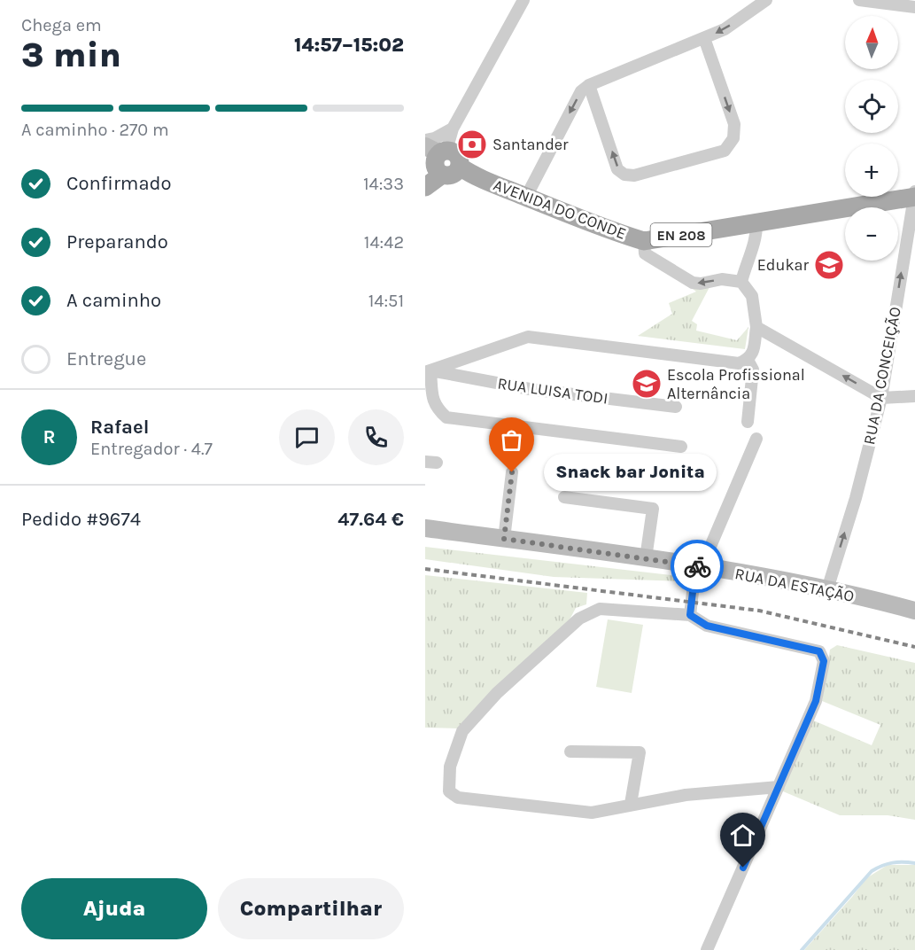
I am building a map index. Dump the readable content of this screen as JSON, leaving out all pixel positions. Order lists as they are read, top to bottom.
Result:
{
  "streets": {
    "main road": ["AVENIDA DO CONDE", "EN 208"],
    "street": ["RUA DA CONCEIÇÃO", "RUA LUISA TODI", "RUA DA ESTAÇÃO"]
  },
  "crossings": [
    ["AVENIDA DO CONDE", "RUA DA CONCEIÇÃO"],
    ["RUA DA CONCEIÇÃO", "RUA DA ESTAÇÃO"]
  ],
  "one_way": ["RUA DA CONCEIÇÃO"],
  "places": {
    "bank": ["Santander"],
    "school or university": ["Edukar", "Escola Profissional Alternância"],
    "other": ["Snack bar Jonita"]
  },
  "north": "top",
  "page": {
    "heading": ["3 min", "Chega em", "14:57–15:02"],
    "panel": [
      "Rafael",
      "Entregador · 4.7",
      "Pedido #9674",
      "47.64 €"
    ],
    "map_buttons": ["+", "−"],
    "bar": "A caminho · 270 m",
    "list": [
      ["Confirmado", "14:33"],
      ["Preparando", "14:42"],
      ["A caminho", "14:51"],
      "Entregue"
    ],
    "round": "R",
    "bubble": "Snack bar Jonita",
    "buttons": ["Ajuda", "Compartilhar"]
  }
}
